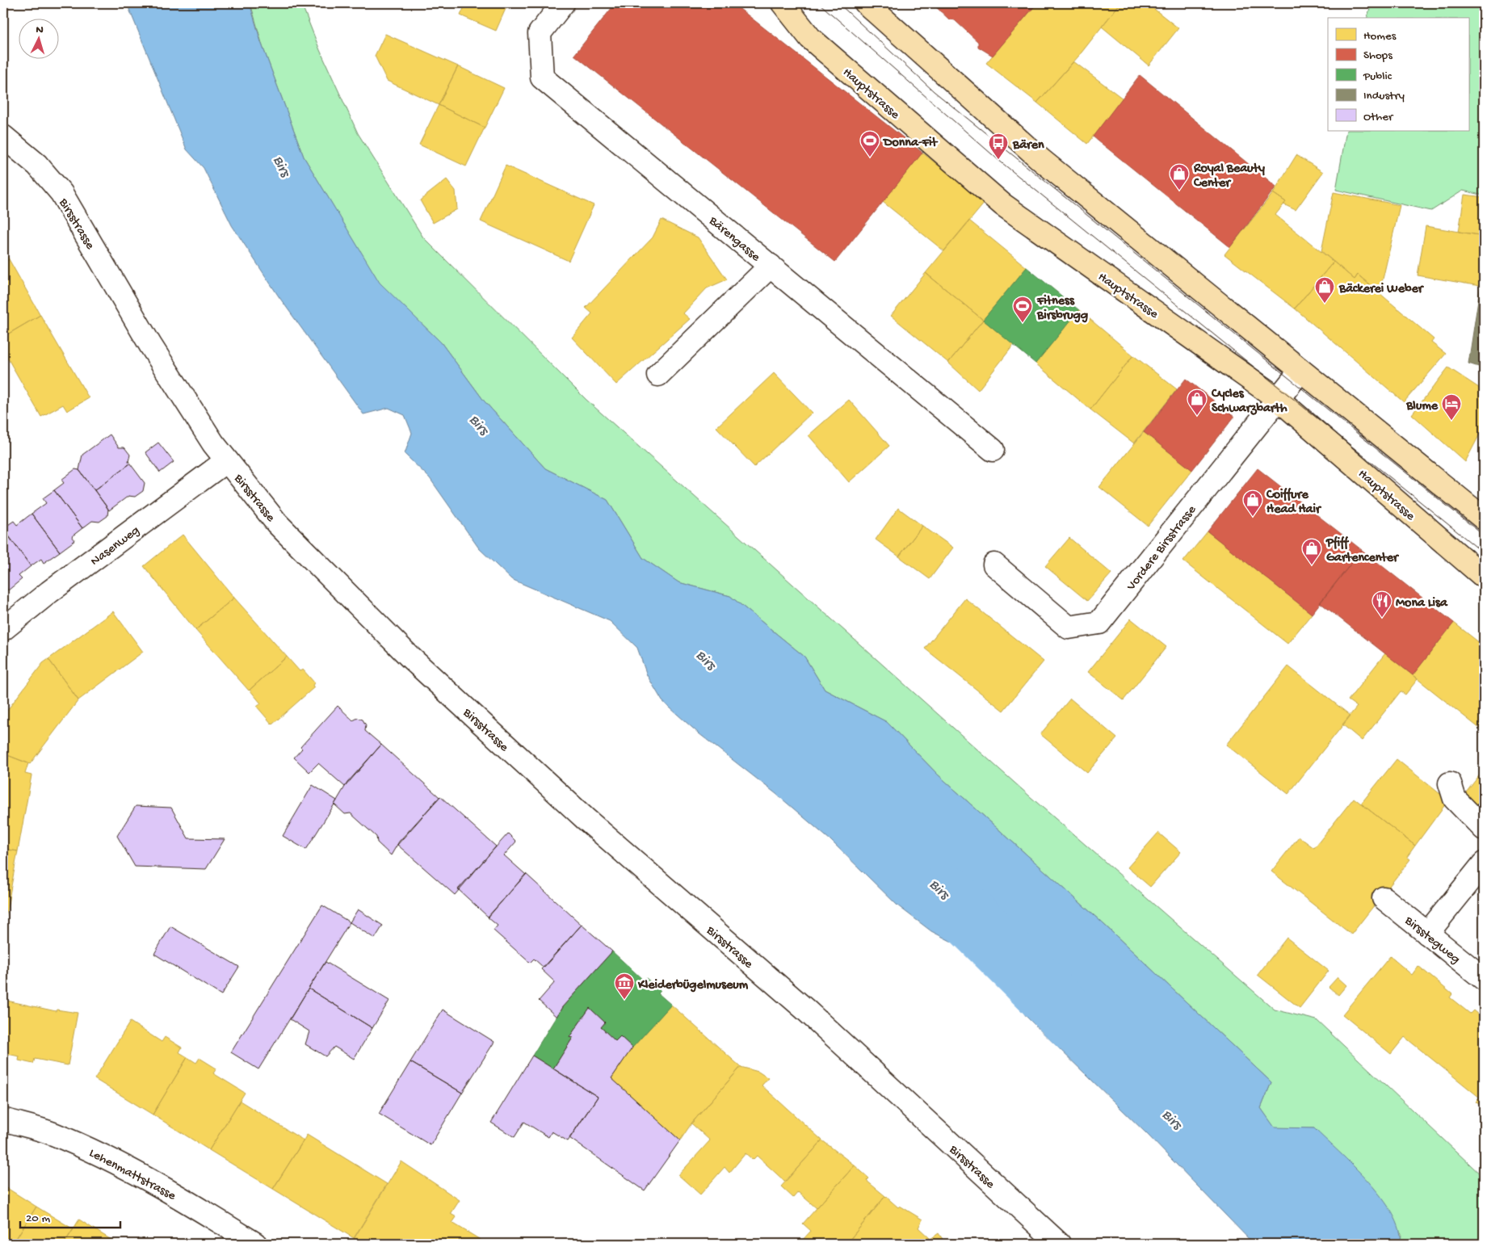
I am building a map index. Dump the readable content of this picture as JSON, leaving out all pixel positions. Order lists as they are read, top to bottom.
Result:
{
  "streets": {
    "main road": ["Hauptstrasse"],
    "street": [
      "Birsstrasse",
      "Bärengasse",
      "Nasenweg",
      "Vordere Birsstrasse",
      "Birsstegweg",
      "Lehenmattstrasse"
    ]
  },
  "crossings": [
    ["Hauptstrasse", "Vordere Birsstrasse"],
    ["Birsstrasse", "Nasenweg"]
  ],
  "water": ["Birs"],
  "places": {
    "sports": ["Donna-Fit", "Fitness Birsbrugg"],
    "bus stop": ["Bären"],
    "shop": [
      "Royal Beauty Center",
      "Bäckerei Weber",
      "Cycles Schwarzbarth",
      "Coiffure Head Hair",
      "Pfiff Gartencenter"
    ],
    "hotel": ["Blume"],
    "restaurant": ["Mona Lisa"],
    "museum": ["Kleiderbügelmuseum"]
  },
  "legend": [
    "Homes",
    "Shops",
    "Public",
    "Industry",
    "Other"
  ],
  "scale_bar": "20 m",
  "north": "top"
}
